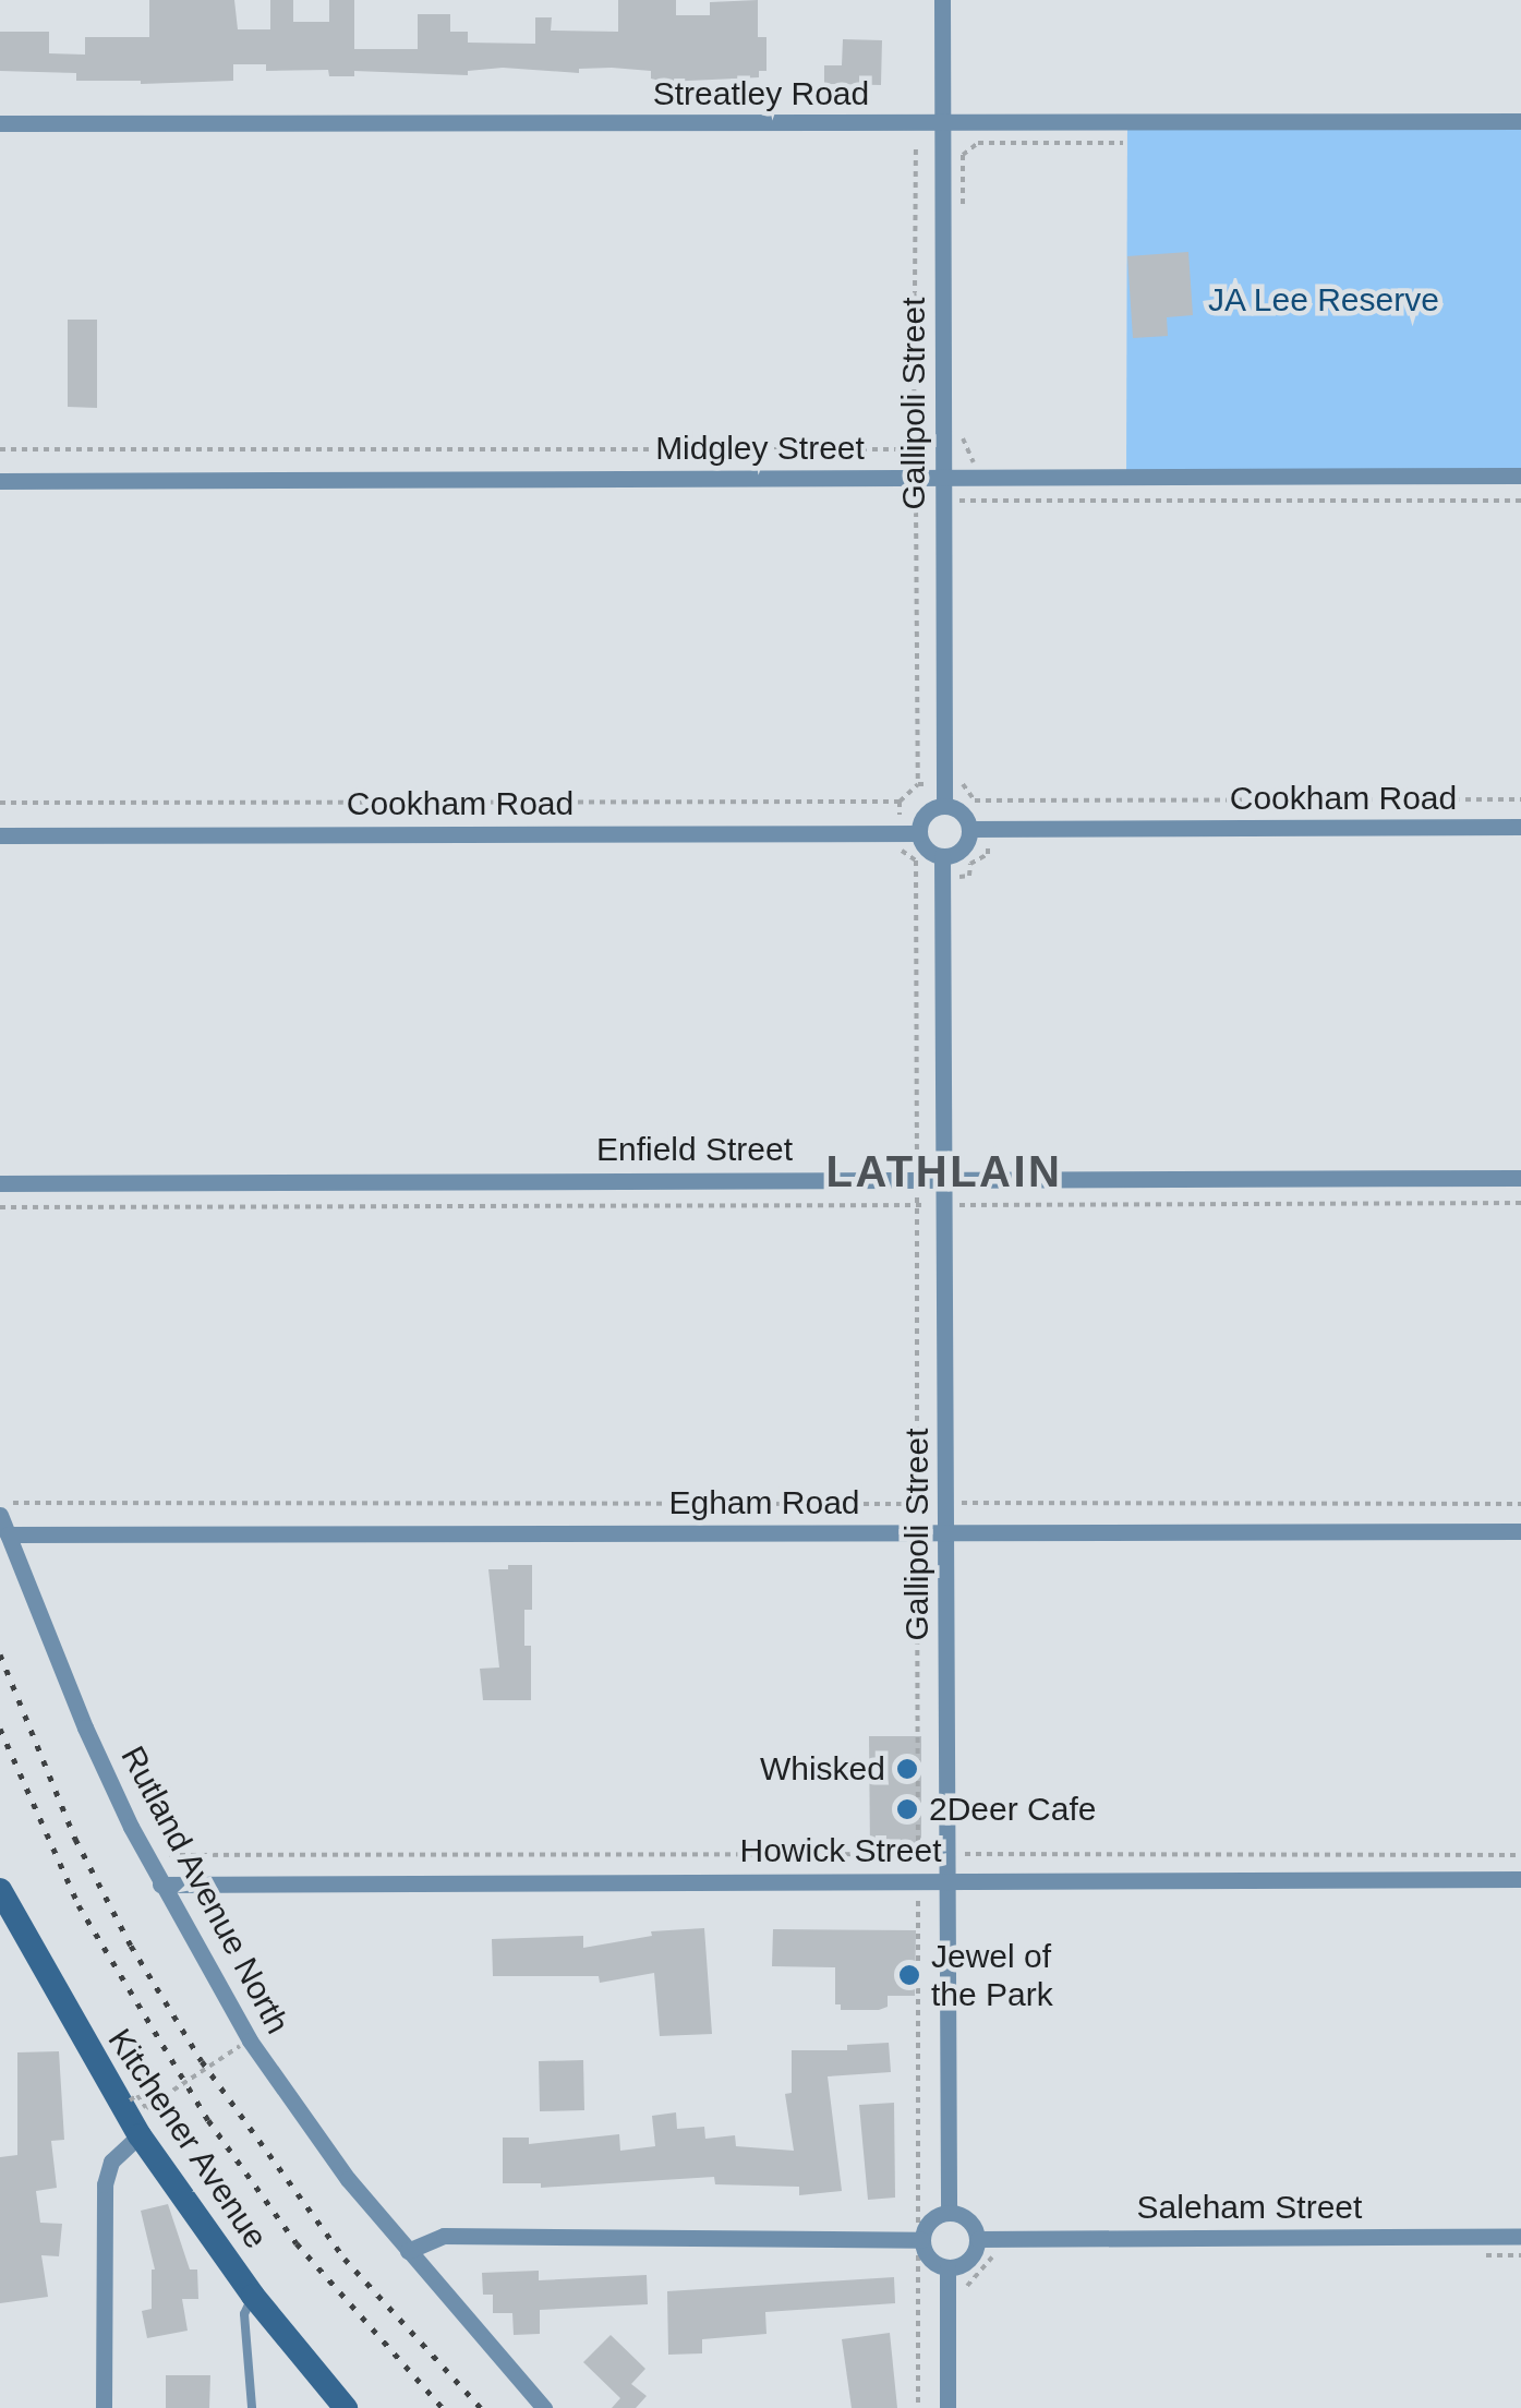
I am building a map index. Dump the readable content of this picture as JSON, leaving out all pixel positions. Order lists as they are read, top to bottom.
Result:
{
  "streets": {
    "street": [
      "Streatley Road",
      "Gallipoli Street",
      "Midgley Street",
      "Cookham Road",
      "Enfield Street",
      "Egham Road",
      "Howick Street",
      "Rutland Avenue North",
      "Kitchener Avenue",
      "Saleham Street"
    ]
  },
  "crossings": [
    ["Streatley Road", "Gallipoli Street"],
    ["Gallipoli Street", "Midgley Street"],
    ["Gallipoli Street", "Cookham Road"],
    ["Gallipoli Street", "Enfield Street"],
    ["Gallipoli Street", "Egham Road"],
    ["Gallipoli Street", "Howick Street"],
    ["Gallipoli Street", "Saleham Street"],
    ["Egham Road", "Rutland Avenue North"],
    ["Howick Street", "Rutland Avenue North"]
  ],
  "districts": ["LATHLAIN"],
  "parks": ["JA Lee Reserve"],
  "places": ["Whisked", "2Deer Cafe", "Jewel of the Park"]
}
